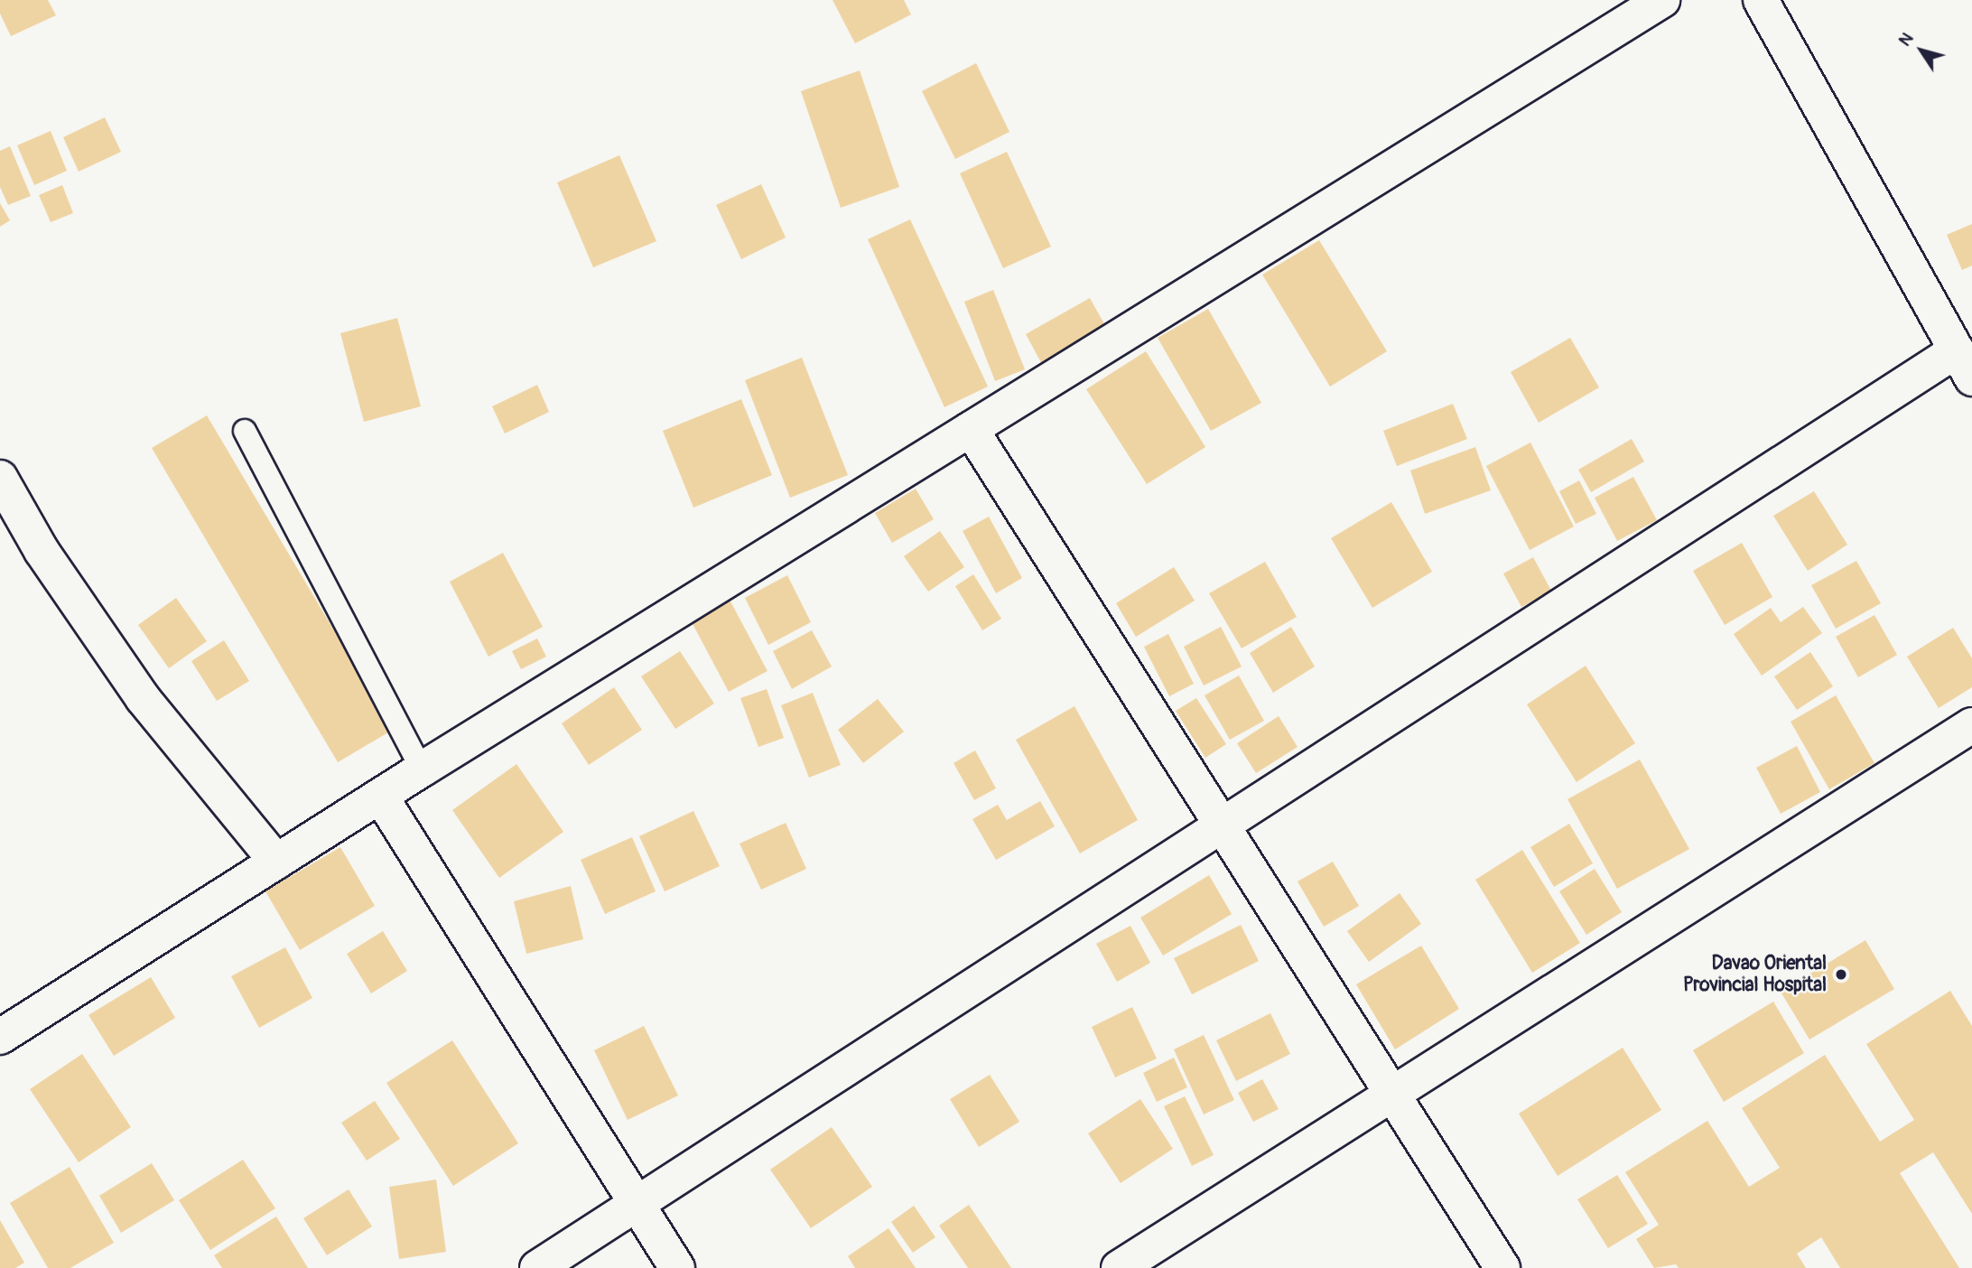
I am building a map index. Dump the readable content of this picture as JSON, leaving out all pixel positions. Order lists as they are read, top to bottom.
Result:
{
  "places": ["Davao Oriental Provincial Hospital"],
  "north": "top left"
}
